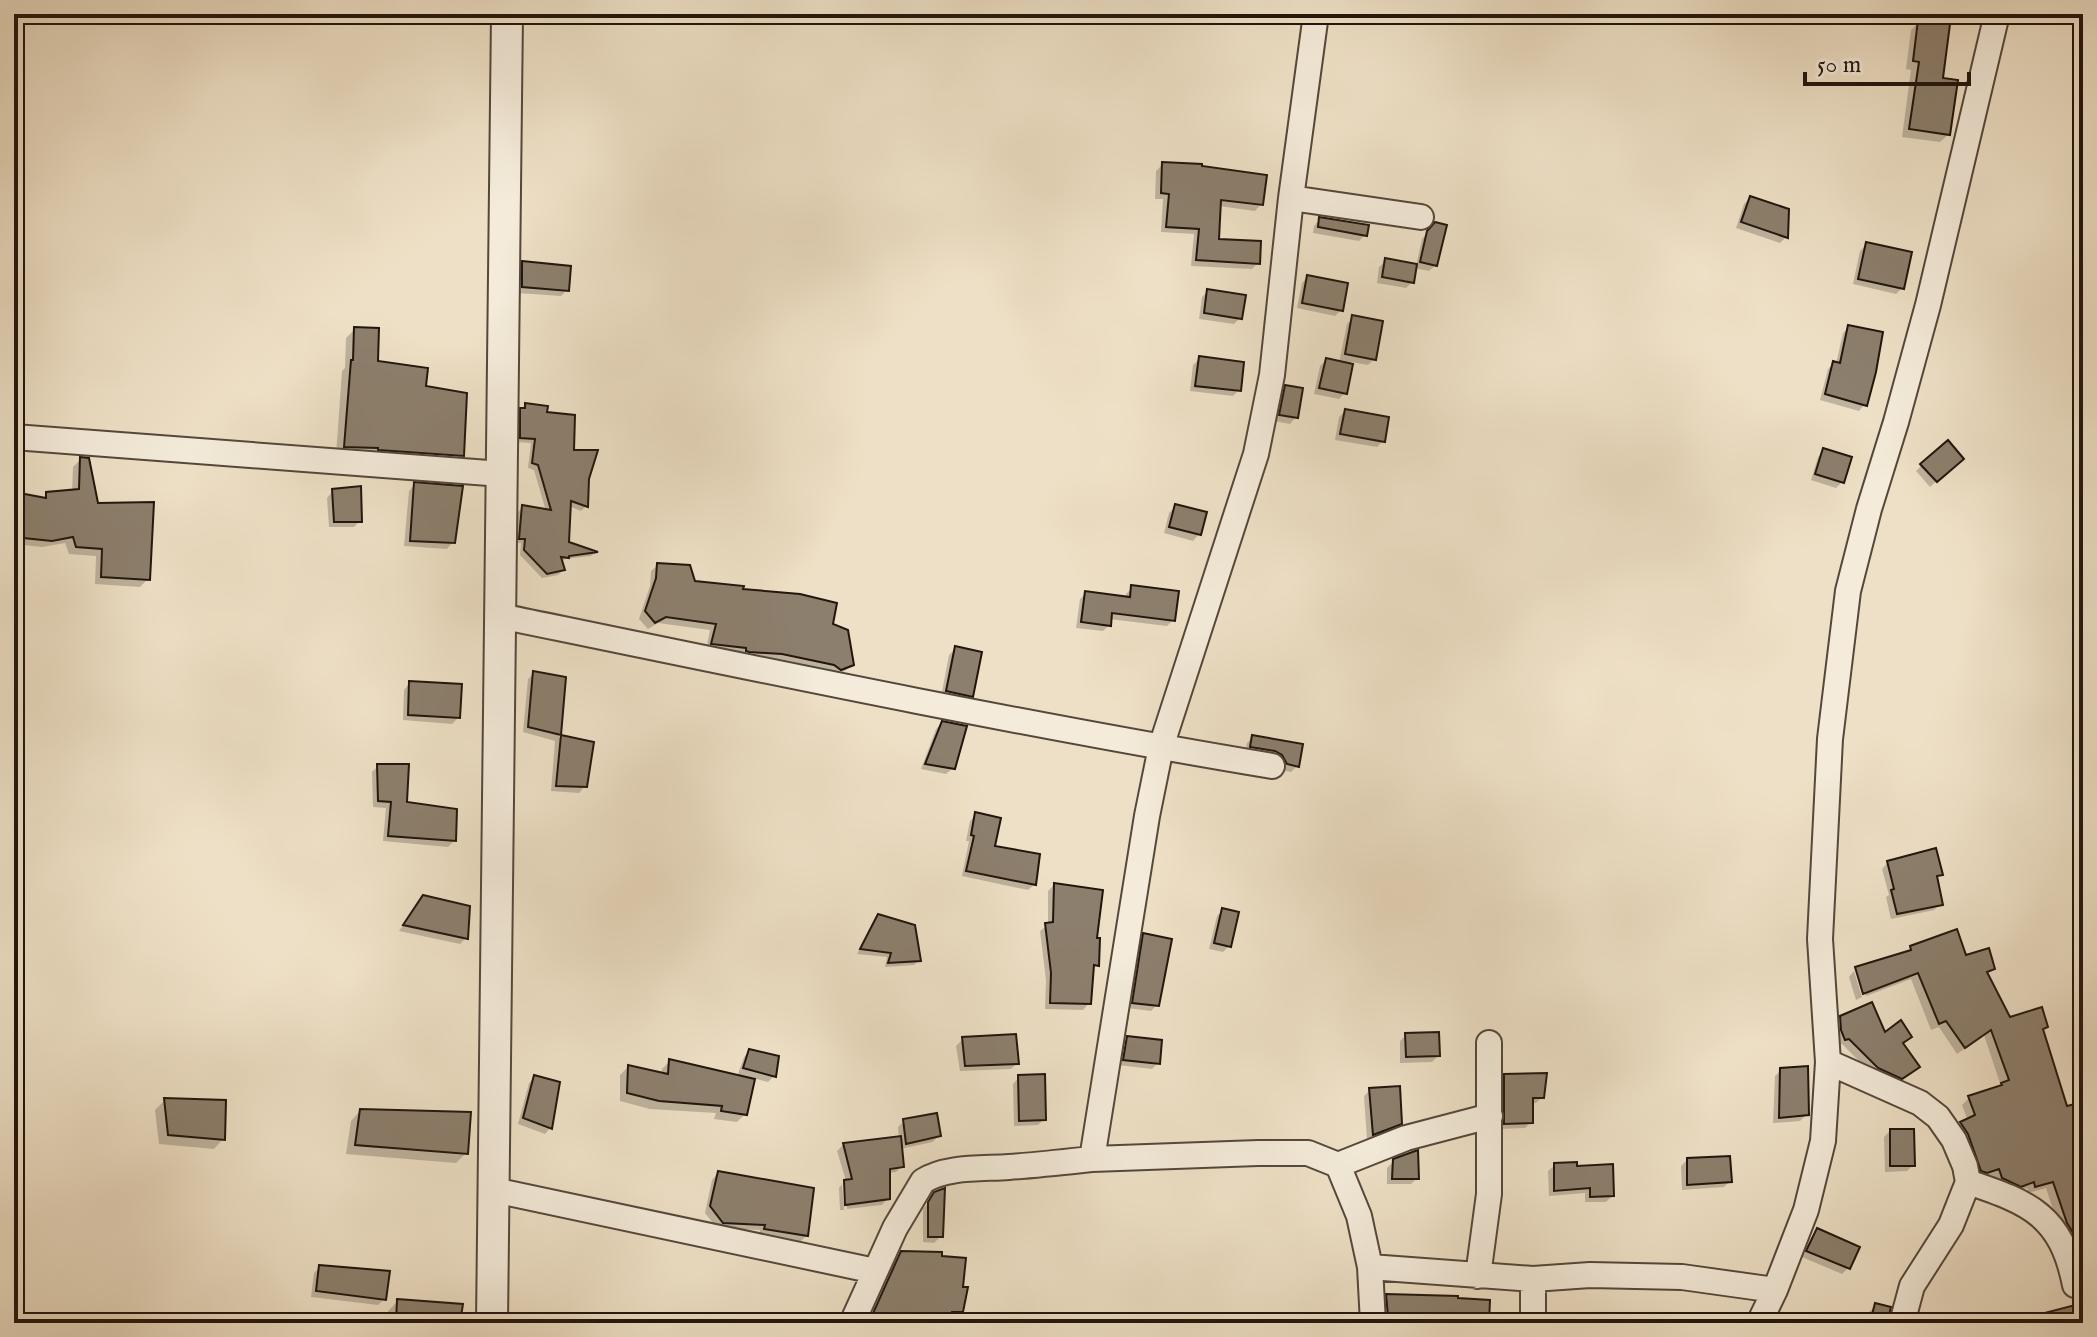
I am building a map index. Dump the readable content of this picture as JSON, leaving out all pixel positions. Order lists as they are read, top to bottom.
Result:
{
  "scale_bar": "50 m"
}
